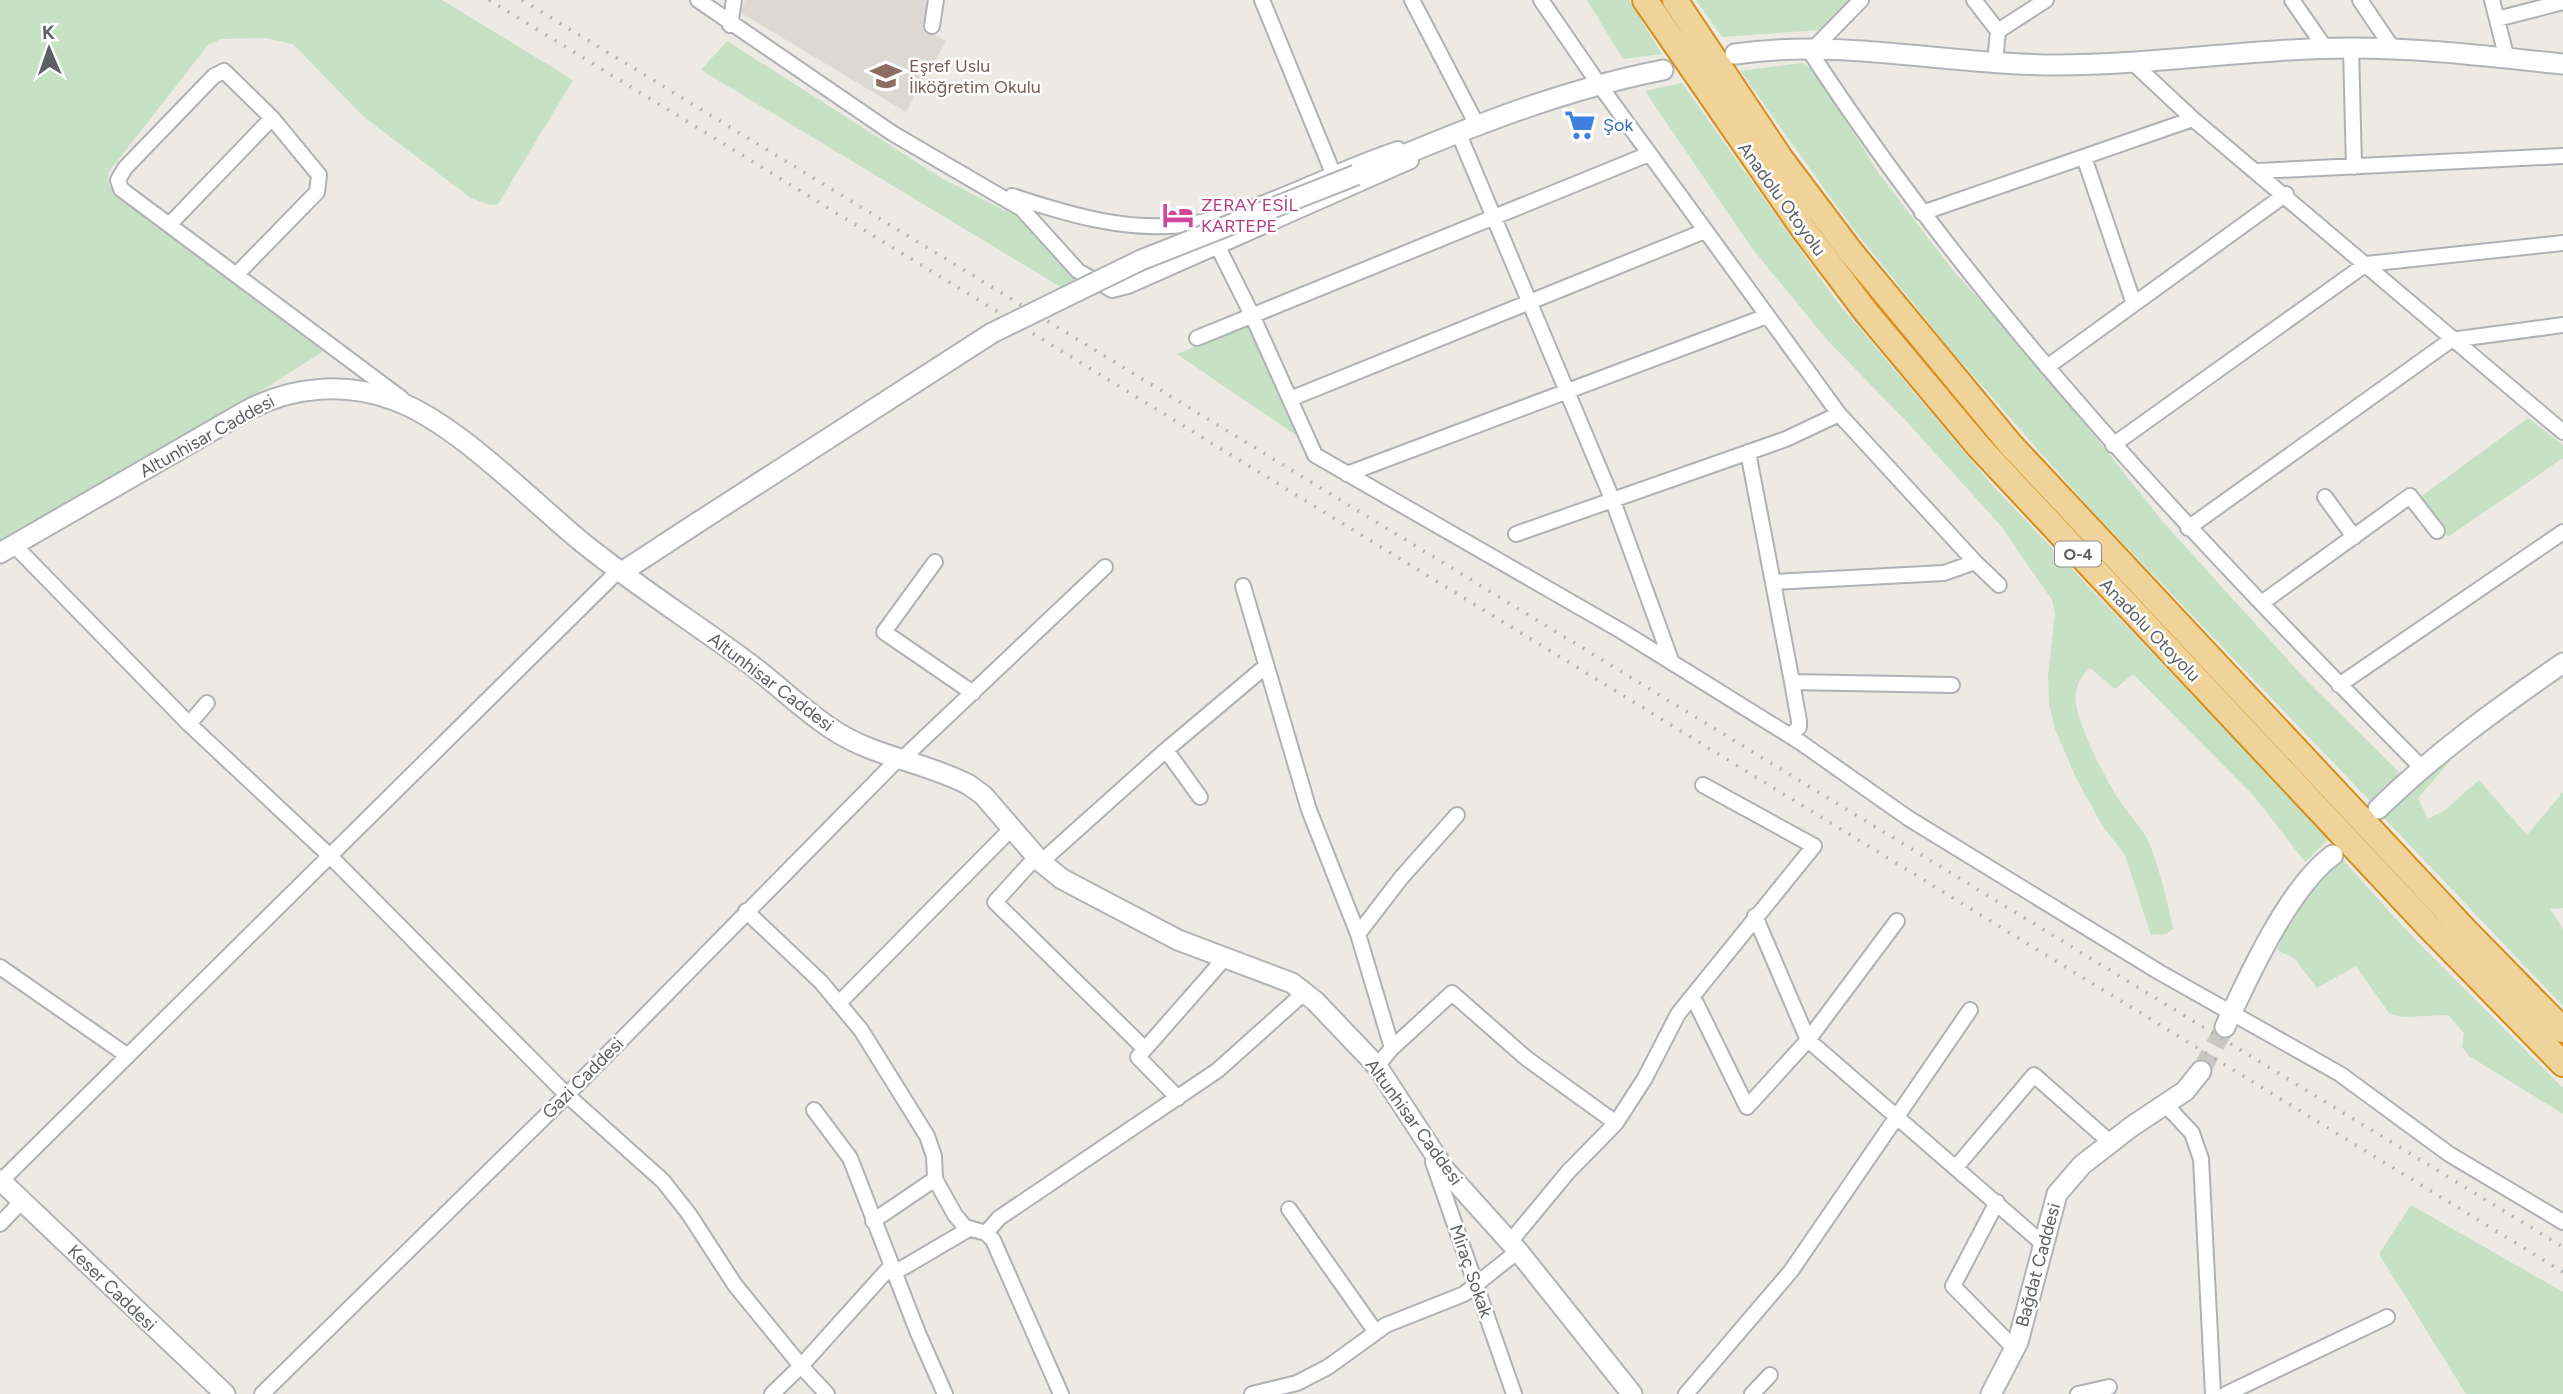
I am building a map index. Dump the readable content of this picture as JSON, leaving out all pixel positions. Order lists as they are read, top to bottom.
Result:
{
  "streets": {
    "highway": ["Anadolu Otoyolu", "O-4"],
    "street": [
      "Altunhisar Caddesi",
      "Gazi Caddesi",
      "Bağdat Caddesi",
      "Miraç Sokak",
      "Keser Caddesi"
    ]
  },
  "crossings": [
    ["Altunhisar Caddesi", "Gazi Caddesi"],
    ["Altunhisar Caddesi", "Miraç Sokak"]
  ],
  "places": {
    "school or university": ["Eşref Uslu İlköğretim Okulu"],
    "supermarket": ["Şok"],
    "hotel": ["ZERAY ESİL KARTEPE"]
  },
  "north": "top"
}
